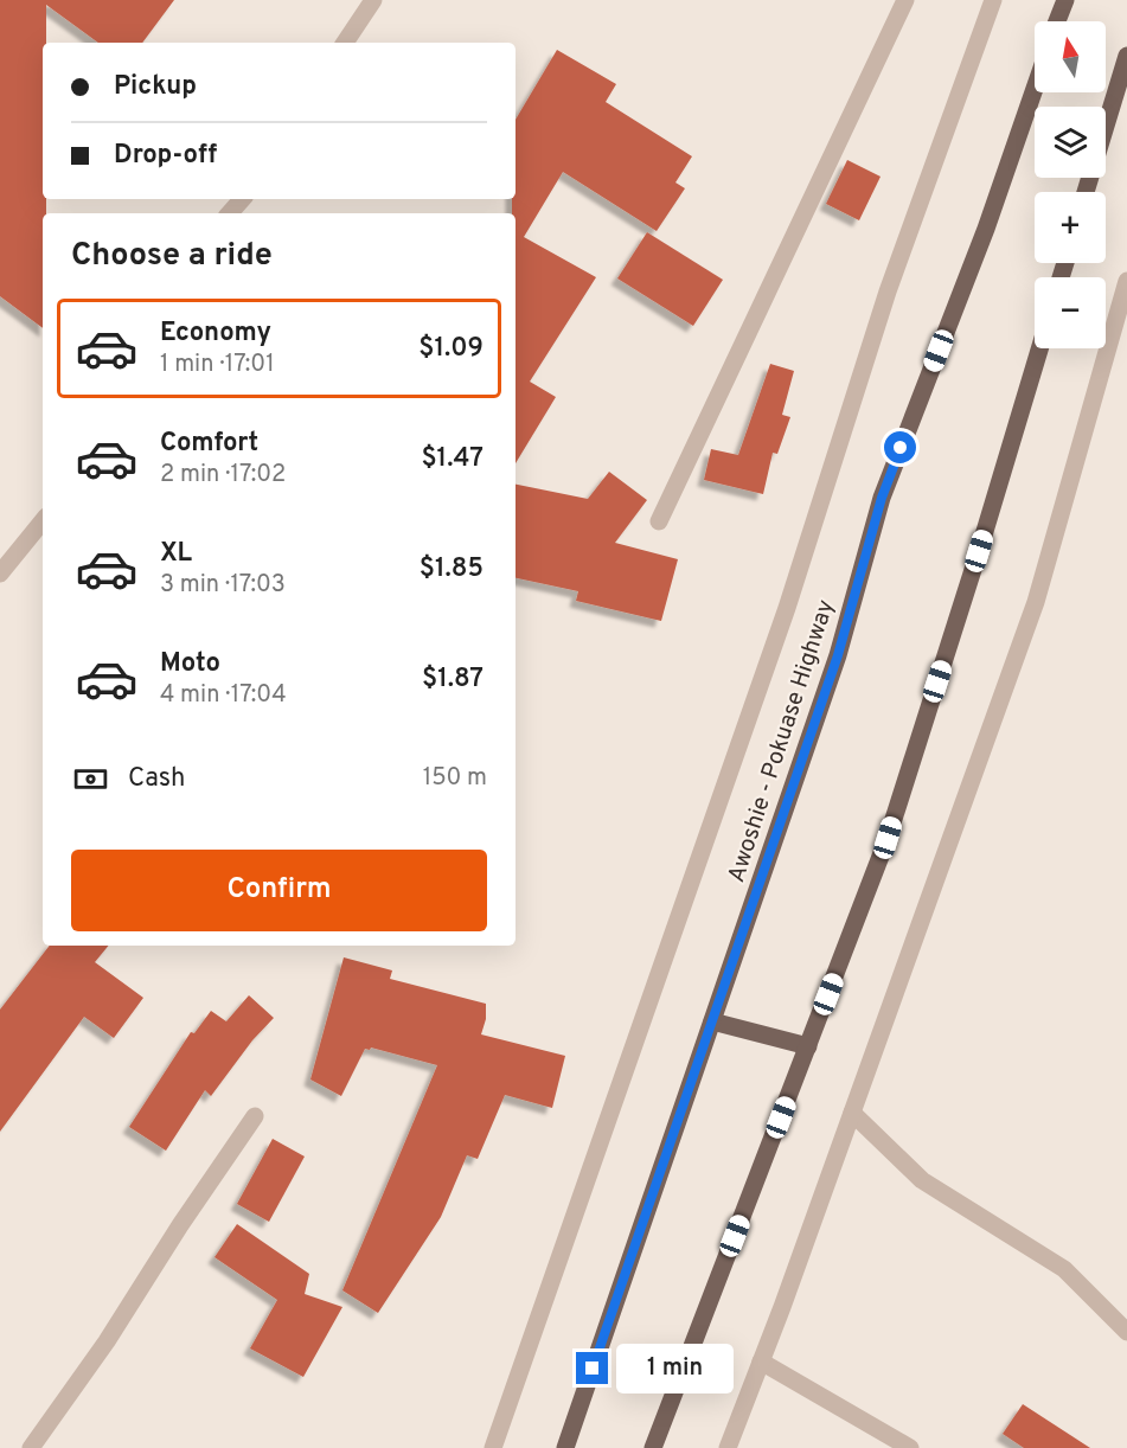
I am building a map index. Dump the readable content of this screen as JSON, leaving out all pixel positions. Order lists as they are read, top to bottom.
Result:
{
  "streets": {
    "main road": ["Awoshie - Pokuase Highway"]
  },
  "north": "top",
  "page": {
    "map_buttons": ["+", "−"],
    "banner": ["Pickup", "Drop-off"],
    "heading": "Choose a ride",
    "list": [
      {
        "name": "Economy",
        "note": "1 min · 17:01",
        "value": "$1.09"
      },
      {
        "name": "Comfort",
        "note": "2 min · 17:02",
        "value": "$1.47"
      },
      {
        "name": "XL",
        "note": "3 min · 17:03",
        "value": "$1.85"
      },
      {
        "name": "Moto",
        "note": "4 min · 17:04",
        "value": "$1.87"
      }
    ],
    "pay": ["Cash", "150 m"],
    "buttons": "Confirm",
    "bubble": "1 min"
  }
}
